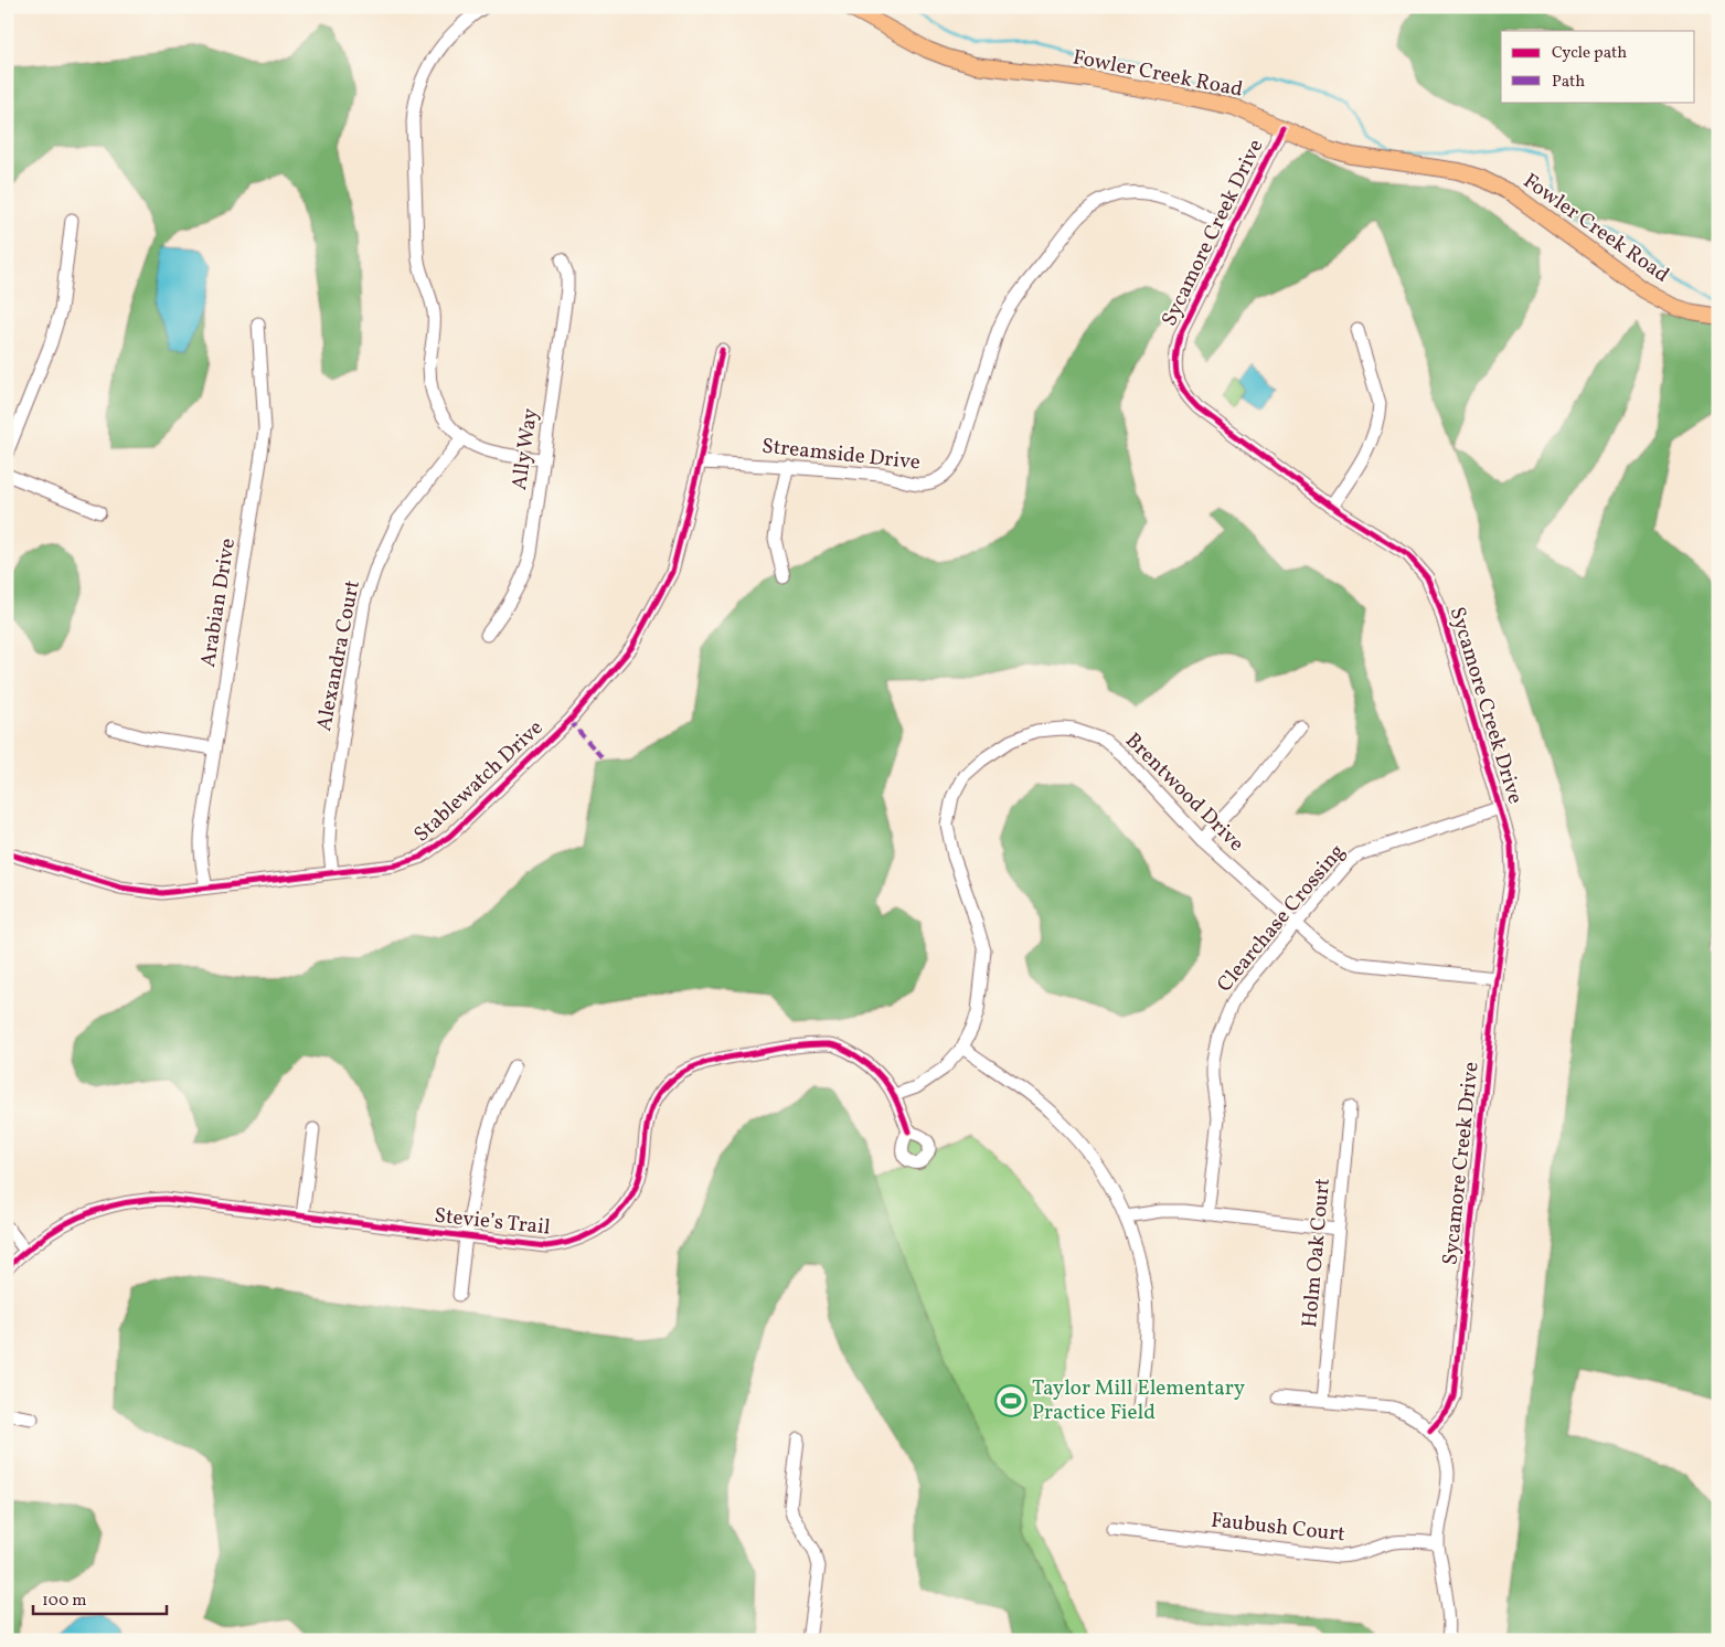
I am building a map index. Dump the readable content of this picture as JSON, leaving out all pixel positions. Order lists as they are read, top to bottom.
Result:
{
  "streets": {
    "main road": ["Fowler Creek Road"],
    "street": [
      "Sycamore Creek Drive",
      "Ally Way",
      "Streamside Drive",
      "Arabian Drive",
      "Alexandra Court",
      "Stablewatch Drive",
      "Brentwood Drive",
      "Clearchase Crossing",
      "Stevie’s Trail",
      "Holm Oak Court",
      "Faubush Court"
    ]
  },
  "crossings": [
    ["Fowler Creek Road", "Sycamore Creek Drive"],
    ["Sycamore Creek Drive", "Streamside Drive"],
    ["Sycamore Creek Drive", "Brentwood Drive"],
    ["Sycamore Creek Drive", "Clearchase Crossing"],
    ["Streamside Drive", "Stablewatch Drive"],
    ["Arabian Drive", "Stablewatch Drive"],
    ["Alexandra Court", "Stablewatch Drive"],
    ["Brentwood Drive", "Clearchase Crossing"],
    ["Brentwood Drive", "Stevie’s Trail"]
  ],
  "places": {
    "sports": ["Taylor Mill Elementary Practice Field"]
  },
  "legend": ["Cycle path", "Path"],
  "scale_bar": "100 m"
}
